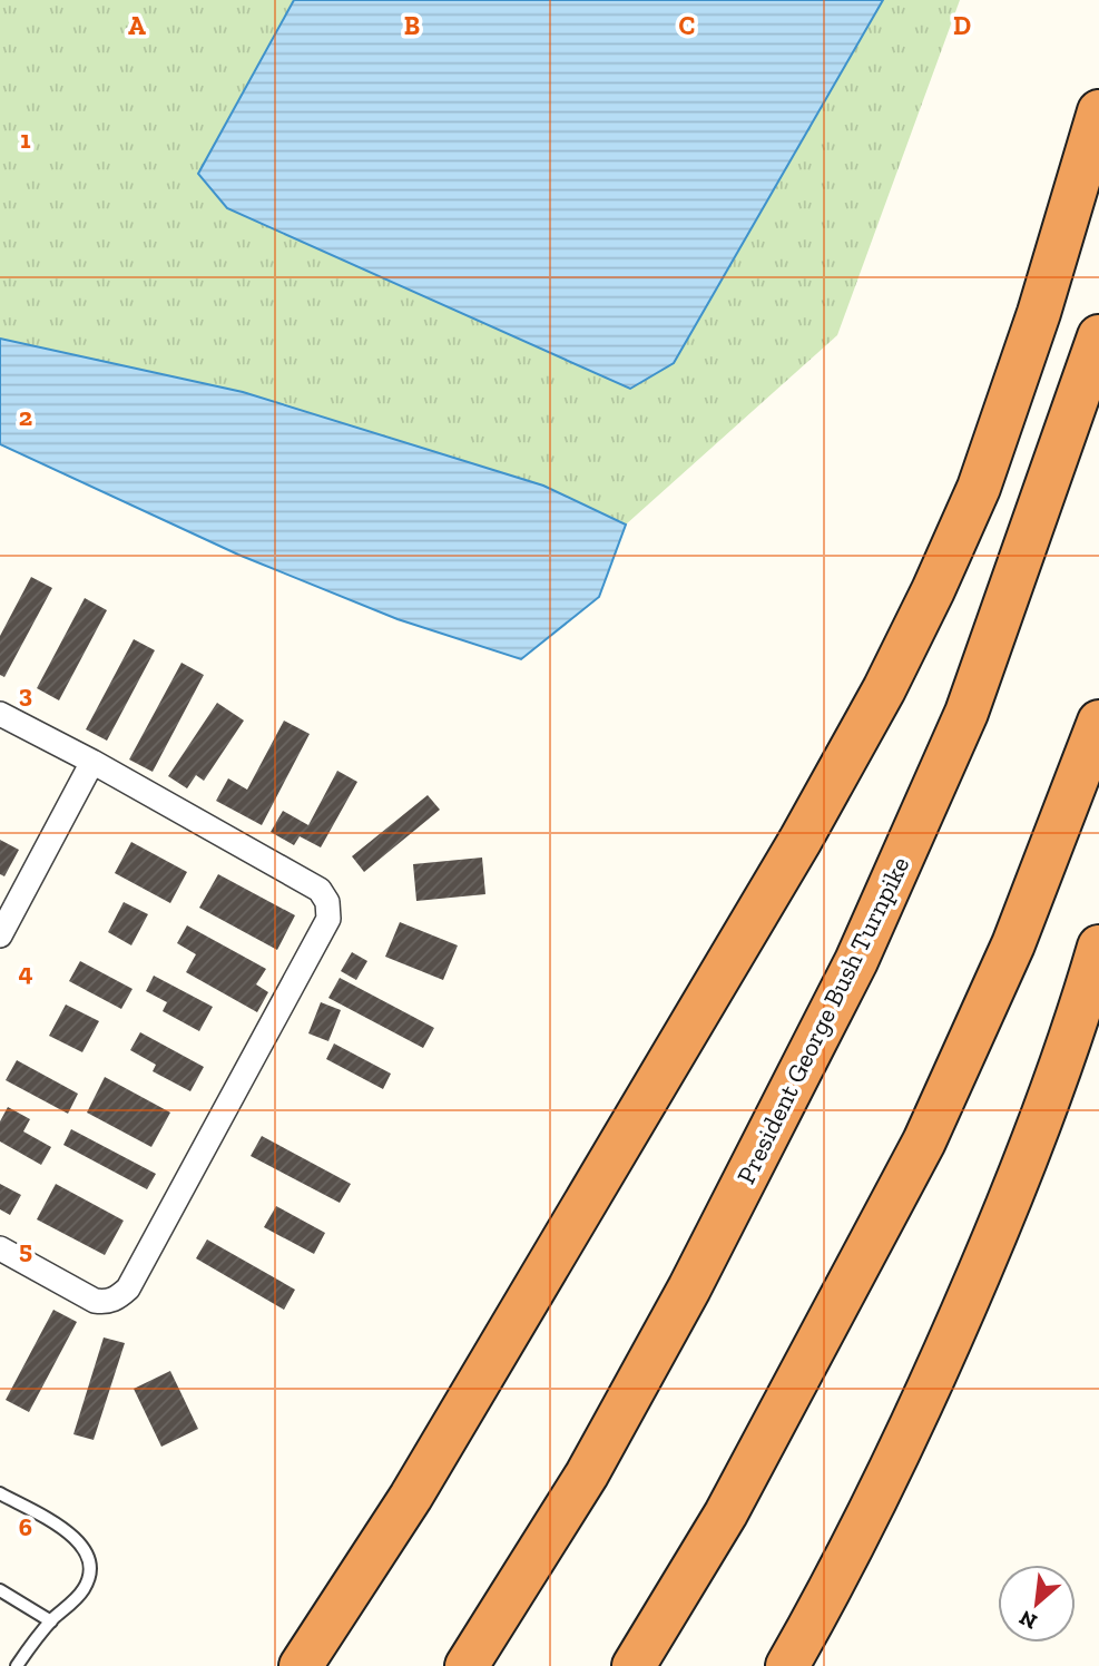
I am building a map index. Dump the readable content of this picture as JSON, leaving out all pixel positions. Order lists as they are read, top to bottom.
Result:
{
  "streets": {
    "highway": ["President George Bush Turnpike"]
  },
  "north": "bottom left",
  "grid": {
    "columns": [
      "A",
      "B",
      "C",
      "D"
    ],
    "rows": [
      "1",
      "2",
      "3",
      "4",
      "5",
      "6"
    ]
  }
}
